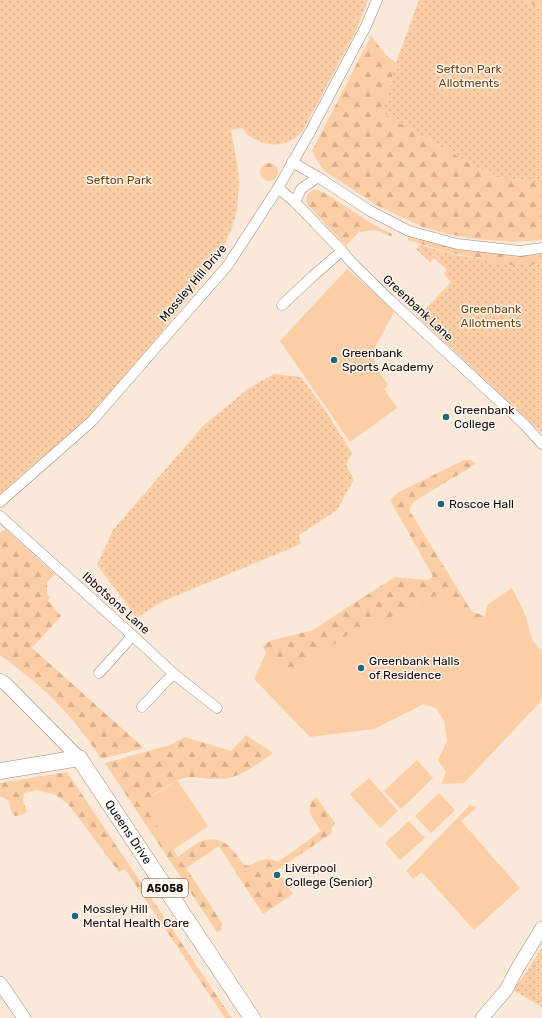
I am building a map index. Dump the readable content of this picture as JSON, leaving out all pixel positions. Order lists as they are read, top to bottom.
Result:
{
  "streets": {
    "main road": ["Queens Drive", "A5058"],
    "street": ["Mossley Hill Drive", "Greenbank Lane", "Ibbotsons Lane"]
  },
  "crossings": [
    ["Mossley Hill Drive", "Greenbank Lane"]
  ],
  "parks": ["Sefton Park Allotments", "Sefton Park", "Greenbank Allotments"],
  "places": [
    "Greenbank Sports Academy",
    "Greenbank College",
    "Roscoe Hall",
    "Greenbank Halls of Residence",
    "Liverpool College (Senior)",
    "Mossley Hill Mental Health Care"
  ]
}
